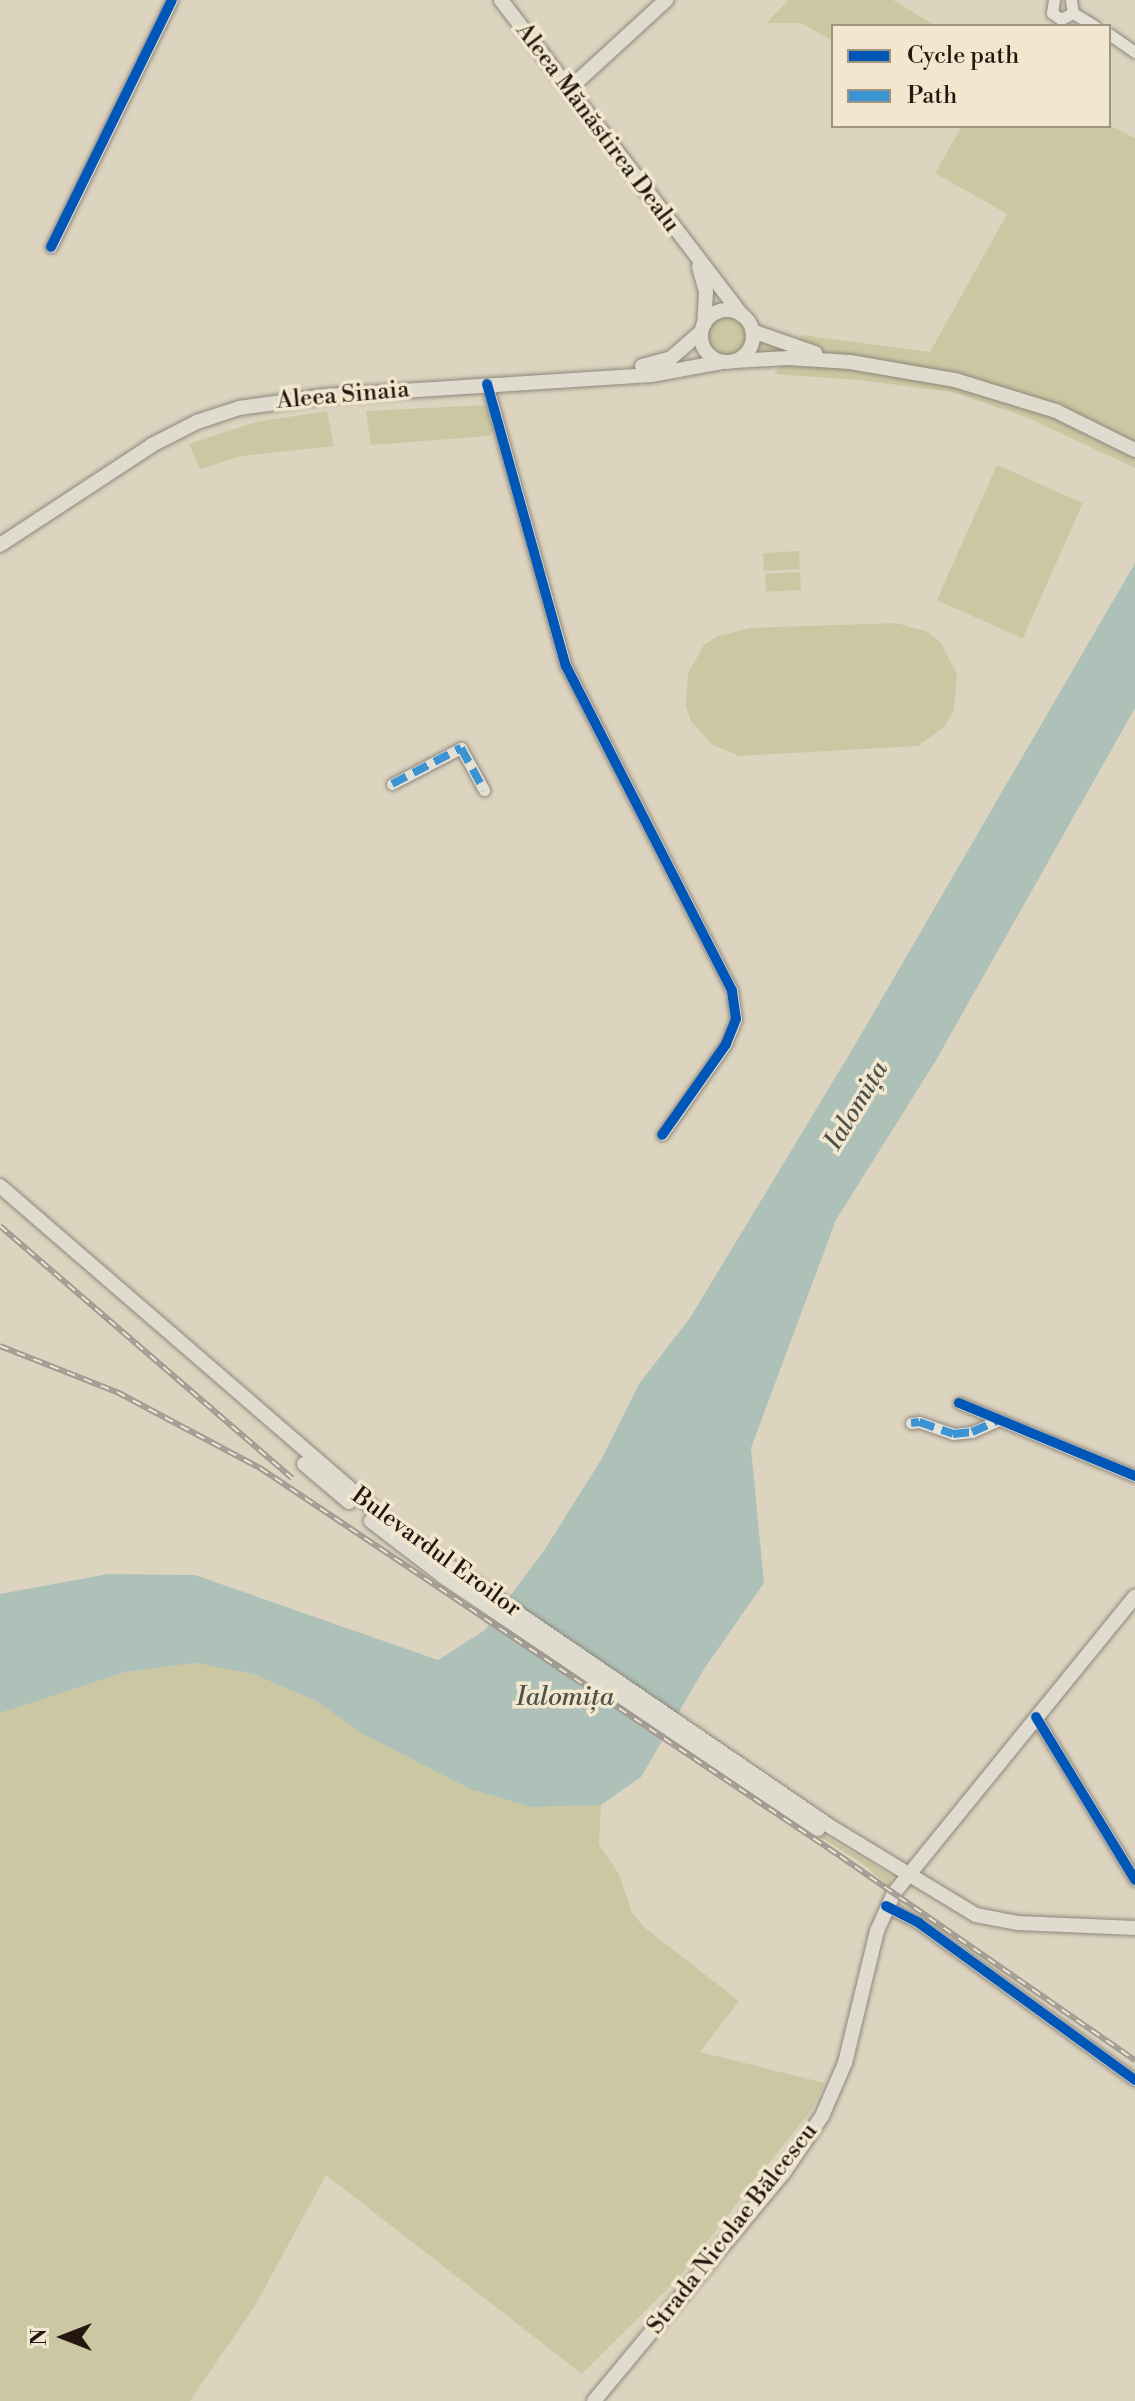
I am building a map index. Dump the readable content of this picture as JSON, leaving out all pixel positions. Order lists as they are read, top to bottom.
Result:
{
  "streets": {
    "main road": [
      "Aleea Mănăstirea Dealu",
      "Aleea Sinaia",
      "Bulevardul Eroilor",
      "Strada Nicolae Bălcescu"
    ]
  },
  "crossings": [
    ["Aleea Mănăstirea Dealu", "Aleea Sinaia"],
    ["Bulevardul Eroilor", "Strada Nicolae Bălcescu"]
  ],
  "water": ["Ialomița"],
  "legend": ["Cycle path", "Path"],
  "north": "left"
}
